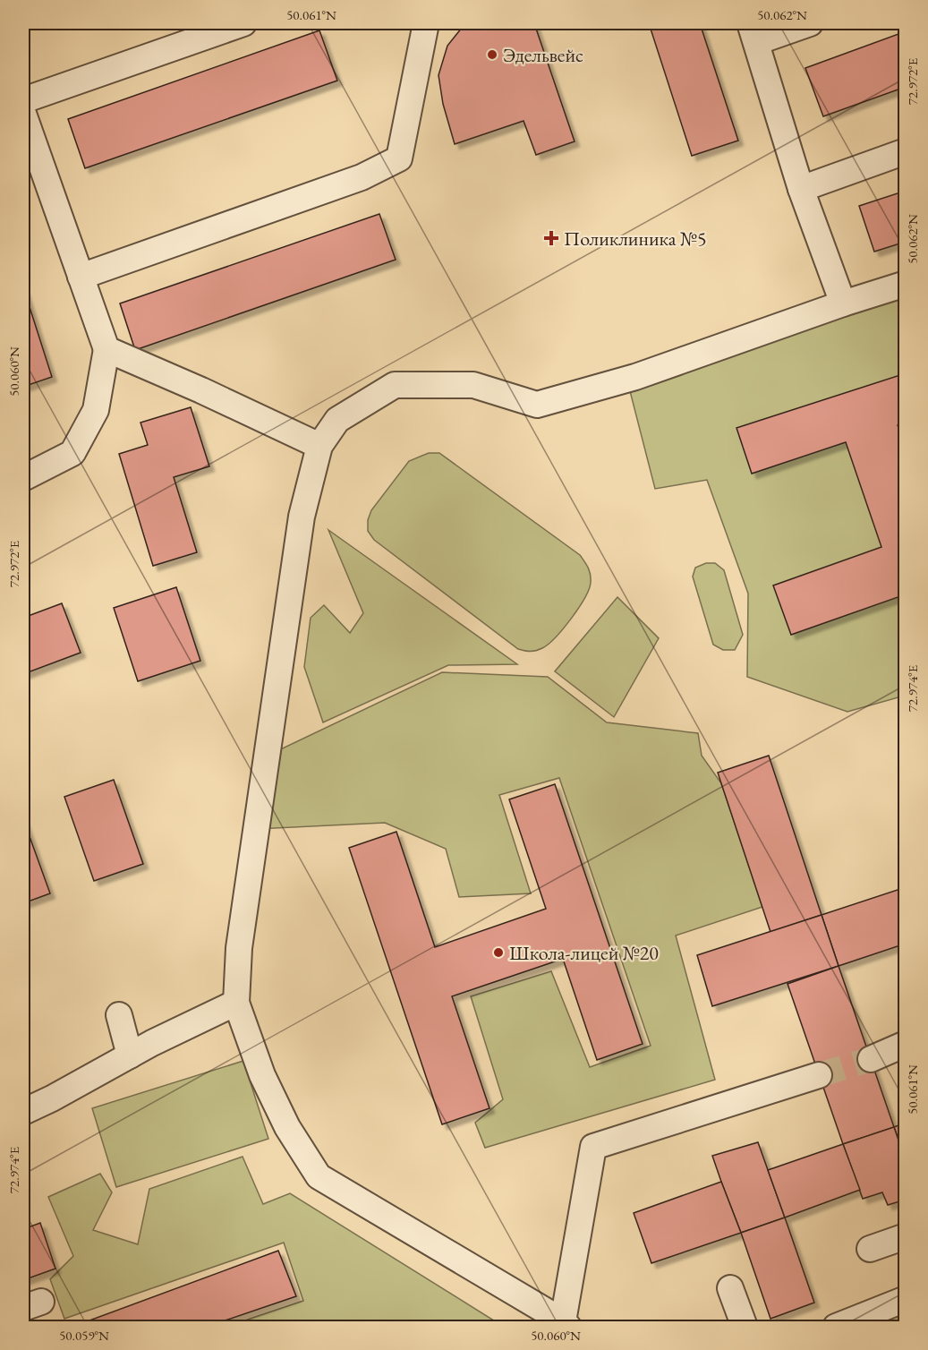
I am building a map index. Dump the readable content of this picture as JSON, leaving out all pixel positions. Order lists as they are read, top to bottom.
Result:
{
  "places": {
    "other": ["Эдельвейс", "Школа-лицей №20"],
    "health": ["Поликлиника №5"]
  },
  "coordinates": [
    "50.061°N",
    "50.062°N",
    "72.972°E",
    "50.060°N",
    "72.974°E",
    "50.059°N"
  ]
}
